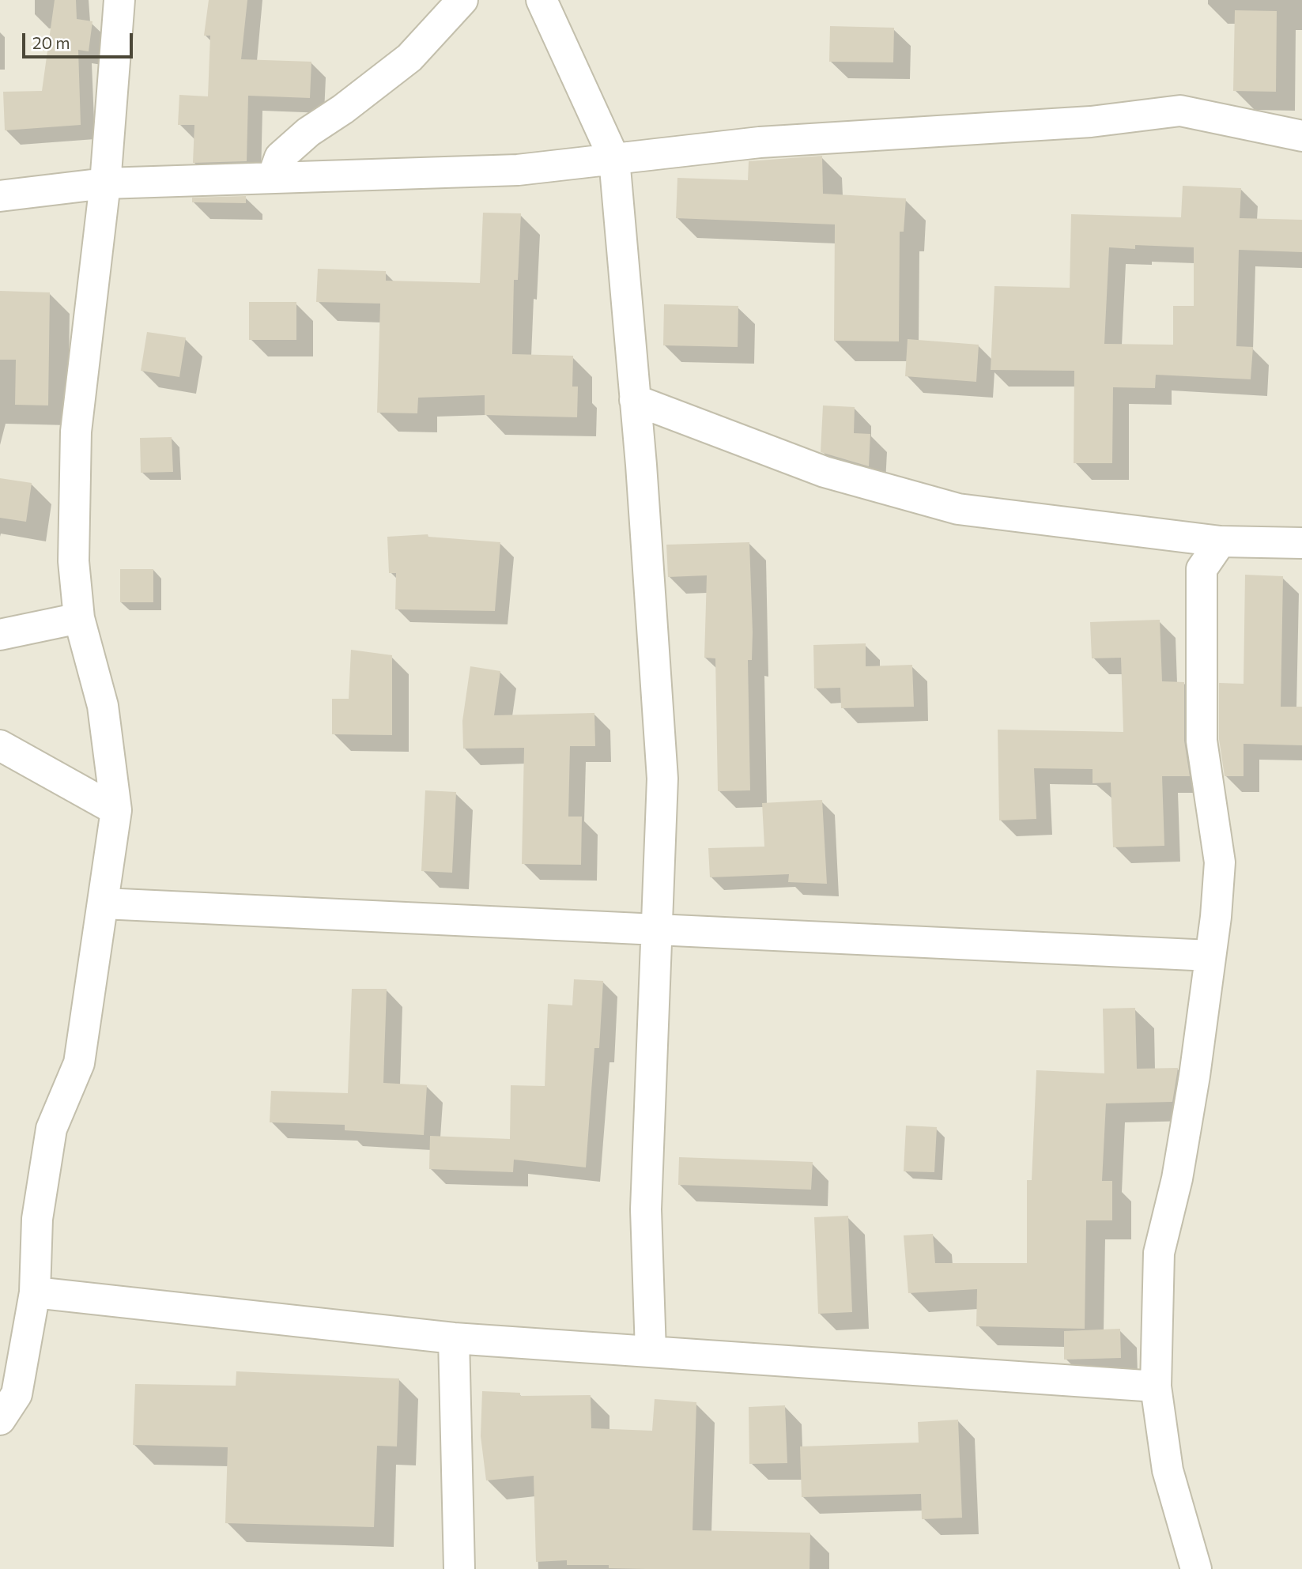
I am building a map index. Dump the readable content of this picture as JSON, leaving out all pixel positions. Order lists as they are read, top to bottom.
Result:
{
  "scale_bar": "20 m"
}
